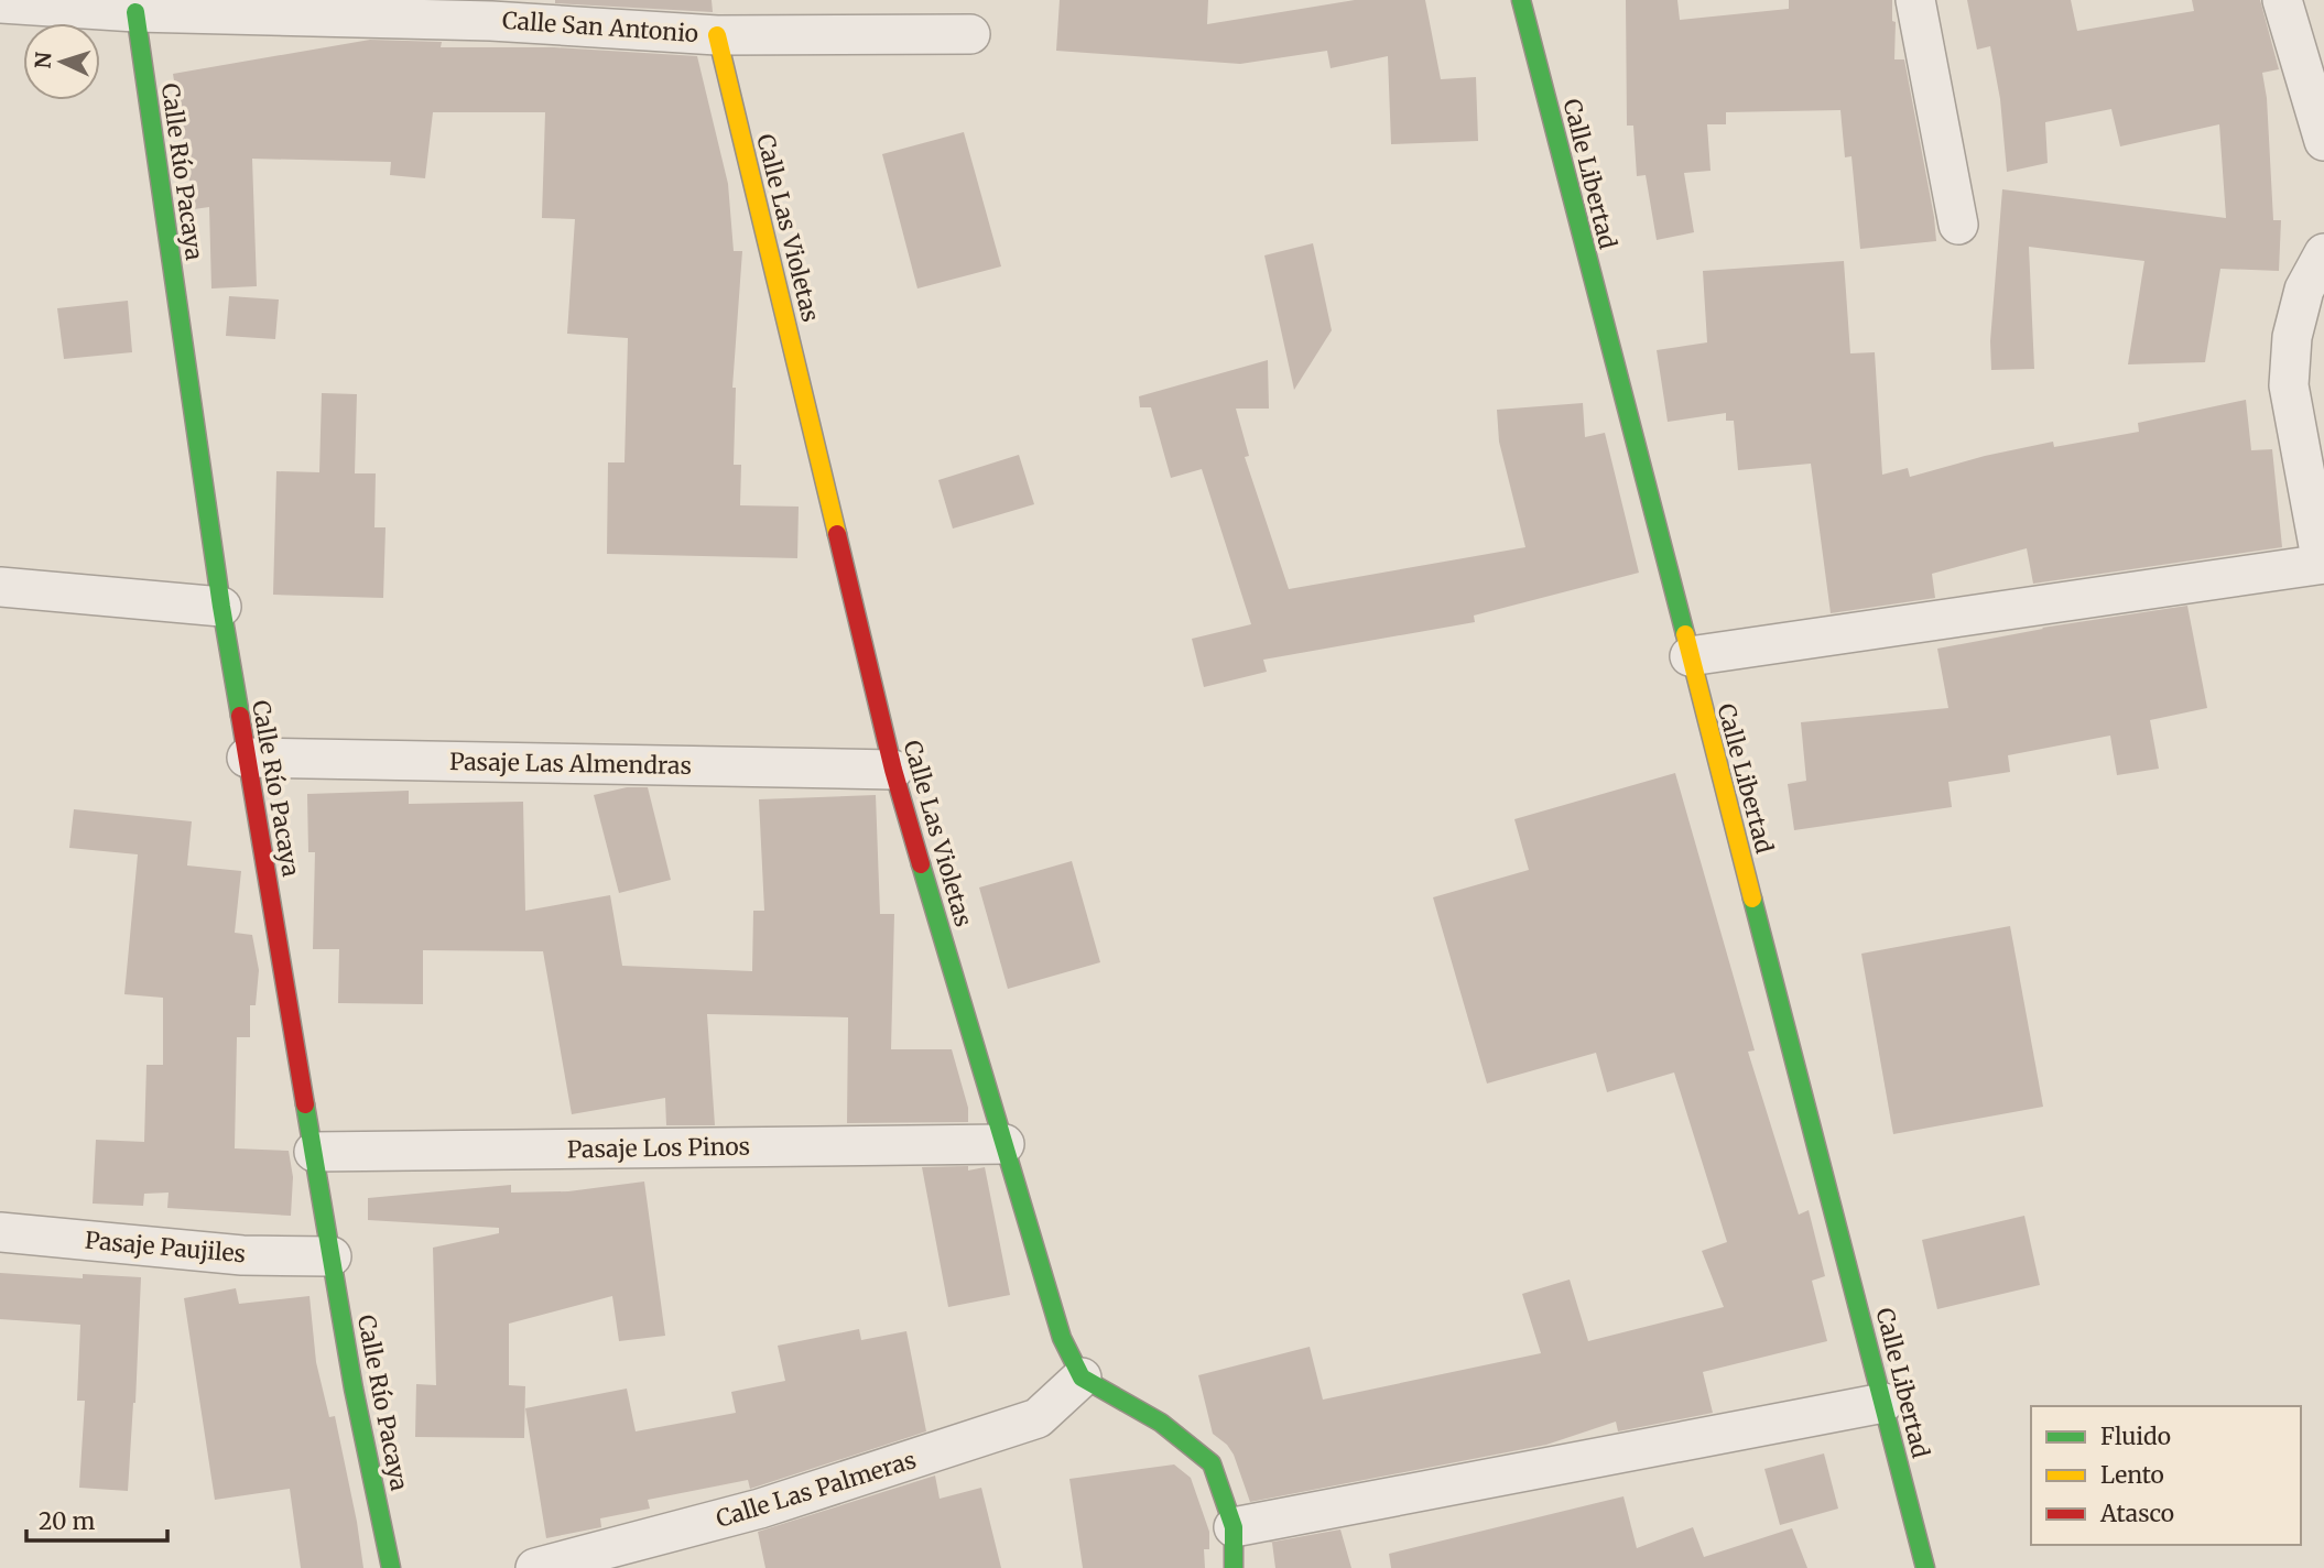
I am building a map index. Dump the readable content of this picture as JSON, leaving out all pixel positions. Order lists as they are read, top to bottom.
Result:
{
  "streets": {
    "street": [
      "Calle San Antonio",
      "Calle Río Pacaya",
      "Calle Libertad",
      "Calle Las Violetas",
      "Pasaje Las Almendras",
      "Pasaje Los Pinos",
      "Pasaje Paujiles",
      "Calle Las Palmeras"
    ]
  },
  "crossings": [
    ["Calle San Antonio", "Calle Río Pacaya"],
    ["Calle San Antonio", "Calle Las Violetas"],
    ["Calle Río Pacaya", "Pasaje Las Almendras"],
    ["Calle Río Pacaya", "Pasaje Los Pinos"],
    ["Calle Río Pacaya", "Pasaje Paujiles"],
    ["Calle Las Violetas", "Pasaje Las Almendras"],
    ["Calle Las Violetas", "Pasaje Los Pinos"],
    ["Calle Las Violetas", "Calle Las Palmeras"]
  ],
  "legend": ["Fluido", "Lento", "Atasco"],
  "scale_bar": "20 m",
  "north": "left"
}
